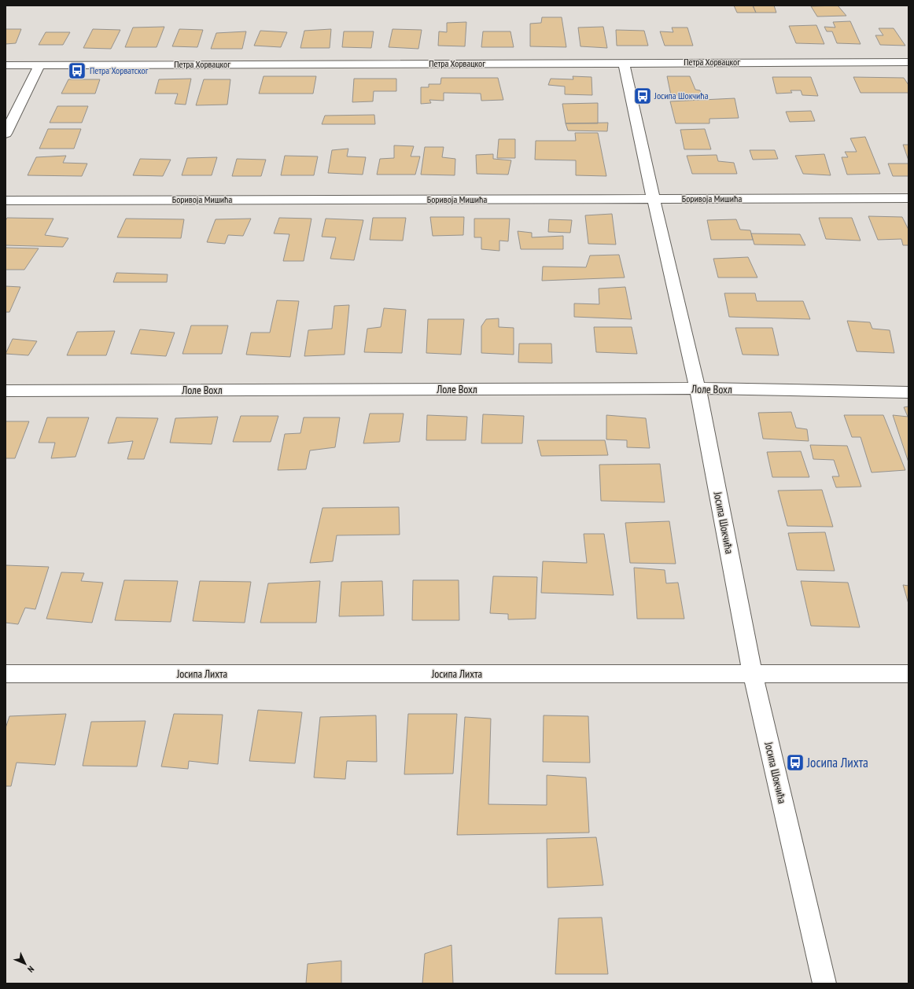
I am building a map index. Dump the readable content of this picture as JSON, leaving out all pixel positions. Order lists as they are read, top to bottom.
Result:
{
  "streets": {
    "street": [
      "Петра Хорвацког",
      "Боривоја Мишића",
      "Лоле Вохл",
      "Јосипа Шокчића",
      "Јосипа Лихта"
    ]
  },
  "crossings": [
    ["Петра Хорвацког", "Јосипа Шокчића"],
    ["Боривоја Мишића", "Јосипа Шокчића"],
    ["Лоле Вохл", "Јосипа Шокчића"],
    ["Јосипа Шокчића", "Јосипа Лихта"]
  ],
  "places": {
    "bus stop": ["Петра Хорватског", "Јосипа Шокчића", "Јосипа Лихта"]
  },
  "north": "bottom right"
}
